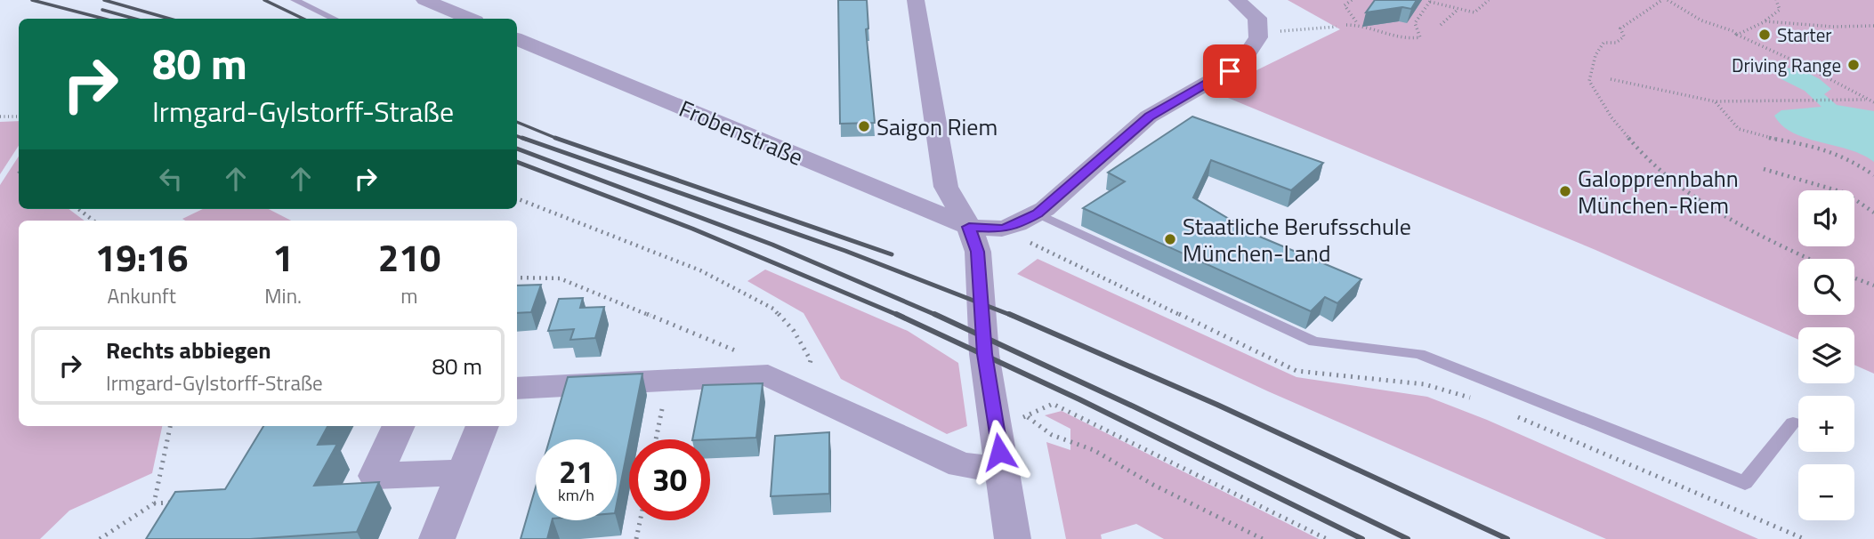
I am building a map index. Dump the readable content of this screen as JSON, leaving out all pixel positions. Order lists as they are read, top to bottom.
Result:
{
  "streets": {
    "street": ["Frobenstraße"]
  },
  "places": [
    "Starter",
    "Driving Range",
    "Saigon Riem",
    "Galopprennbahn München-Riem",
    "Staatliche Berufsschule München-Land"
  ],
  "page": {
    "turn": ["80 m", "Irmgard-Gylstorff-Straße"],
    "map_buttons": ["+", "−"],
    "eta": [
      "19:16",
      "Ankunft",
      "1",
      "Min.",
      "210",
      "m"
    ],
    "list": [
      {
        "name": "Rechts abbiegen",
        "note": "Irmgard-Gylstorff-Straße",
        "value": "80 m"
      }
    ],
    "speed": "21 km/h",
    "limit": "30"
  }
}
